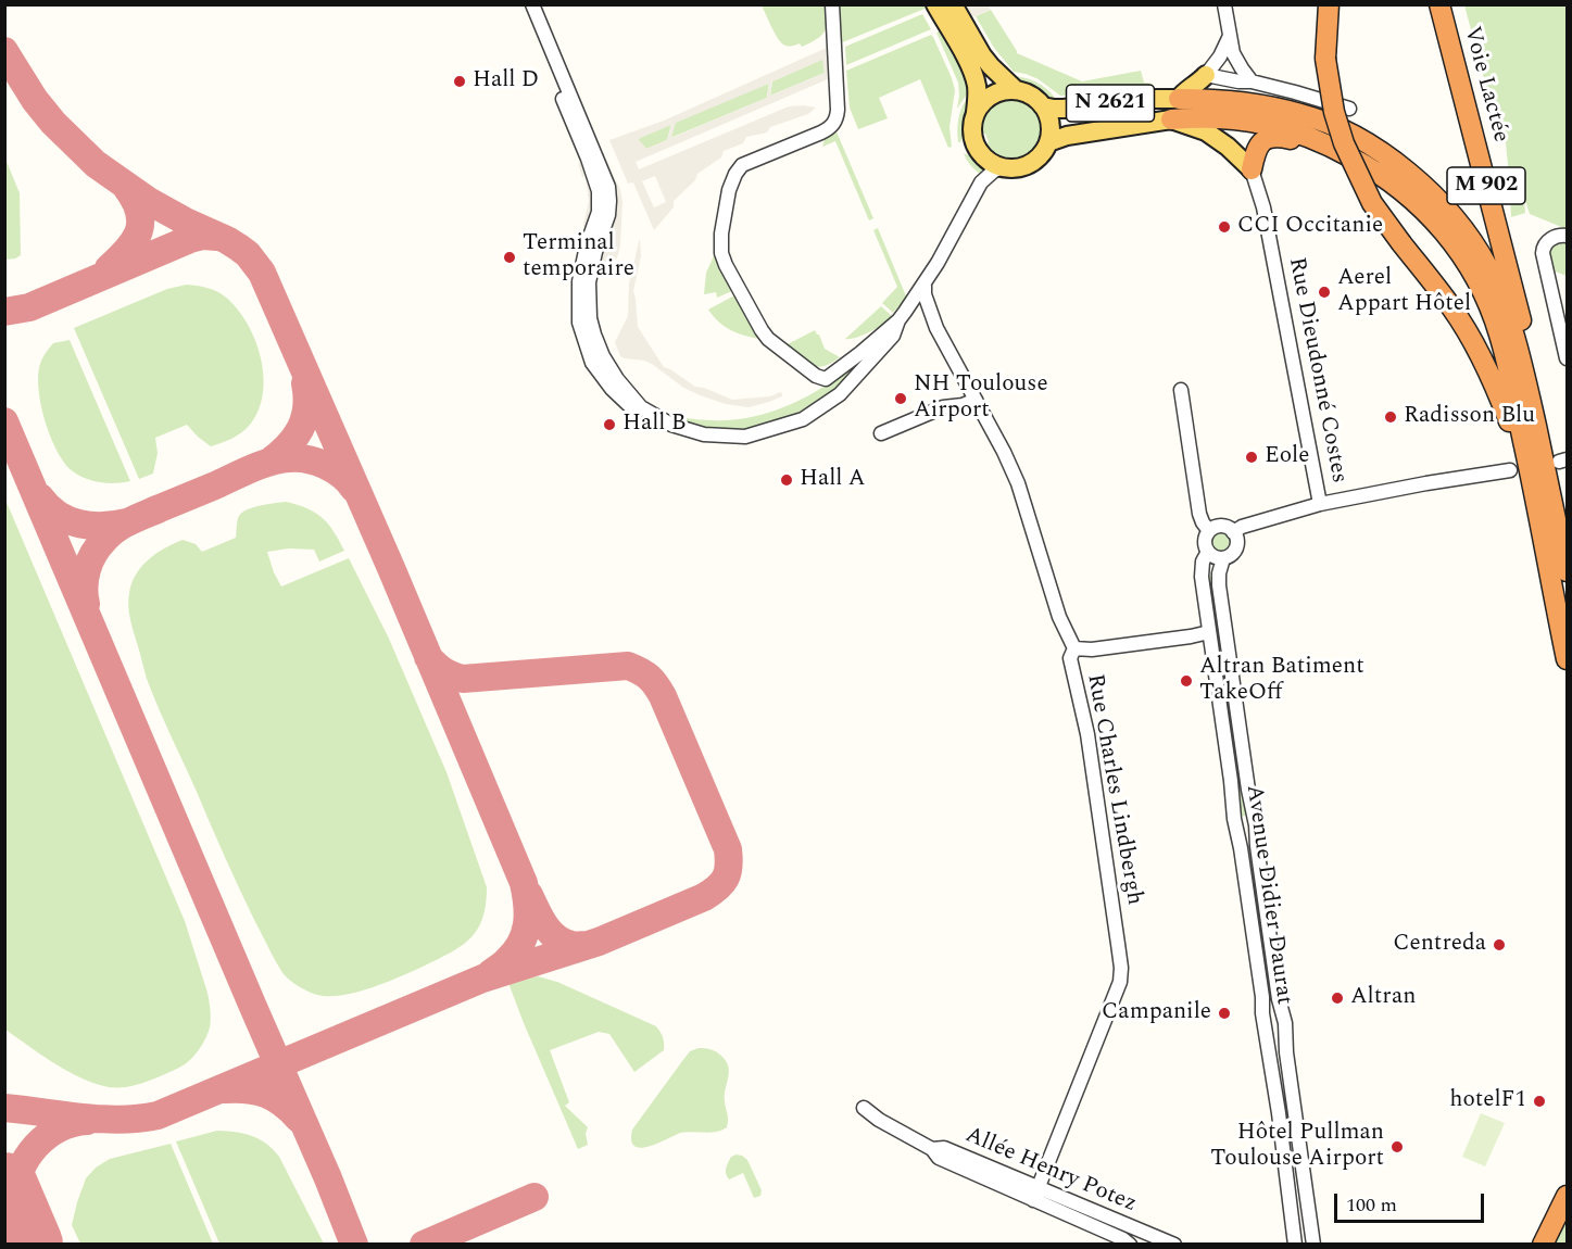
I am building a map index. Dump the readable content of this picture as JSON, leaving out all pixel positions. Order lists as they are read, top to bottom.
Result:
{
  "streets": {
    "highway": ["Voie Lactée", "N 2621", "M 902"],
    "street": [
      "Rue Dieudonné Costes",
      "Rue Charles Lindbergh",
      "Avenue Didier Daurat",
      "Allée Henry Potez"
    ]
  },
  "crossings": [
    ["Voie Lactée", "N 2621"],
    ["Rue Charles Lindbergh", "Allée Henry Potez"]
  ],
  "places": [
    "Hall D",
    "CCI Occitanie",
    "Terminal temporaire",
    "Aerel Appart Hôtel",
    "NH Toulouse Airport",
    "Radisson Blu",
    "Hall B",
    "Eole",
    "Hall A",
    "Altran Batiment TakeOff",
    "Centreda",
    "Altran",
    "Campanile",
    "hotelF1",
    "Hôtel Pullman Toulouse Airport"
  ],
  "scale_bar": "100 m"
}
